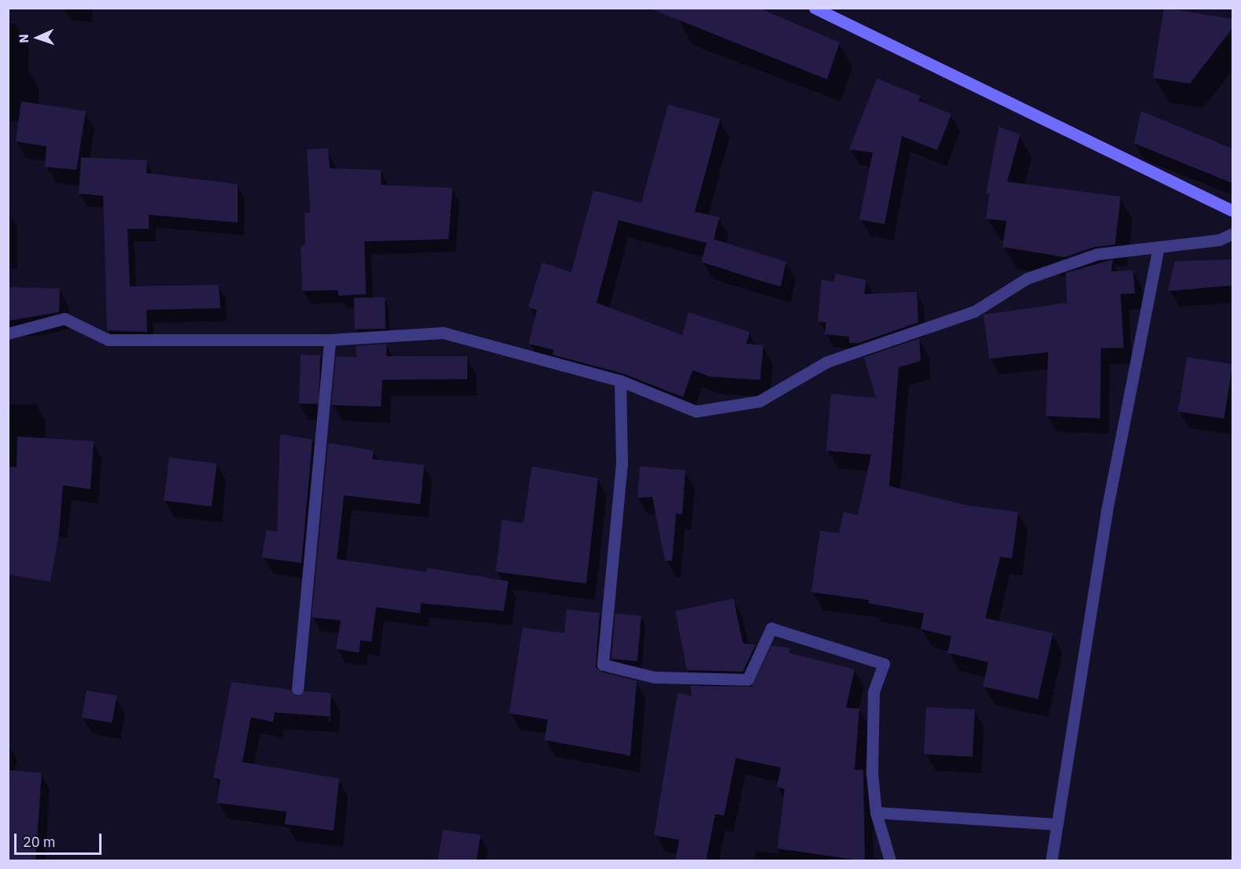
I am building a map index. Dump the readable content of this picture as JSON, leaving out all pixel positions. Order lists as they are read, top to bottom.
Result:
{
  "scale_bar": "20 m",
  "north": "left"
}
